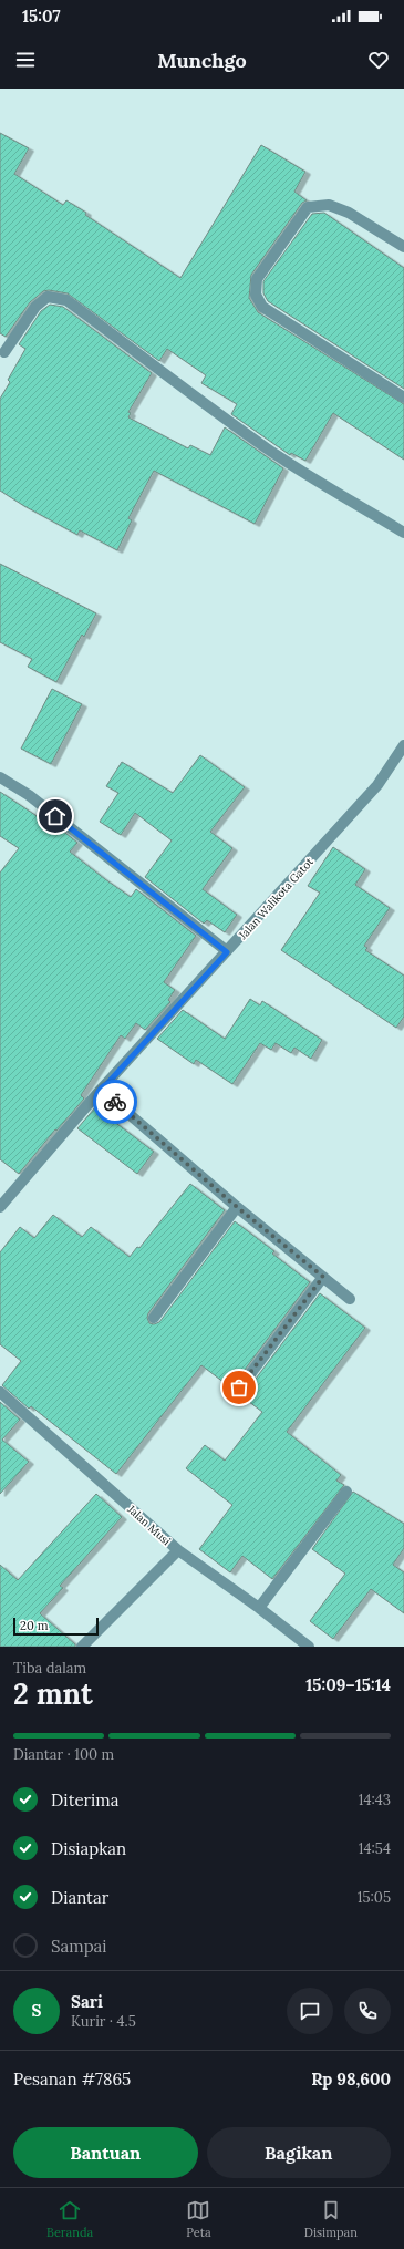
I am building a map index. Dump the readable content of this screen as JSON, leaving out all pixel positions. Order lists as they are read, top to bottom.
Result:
{
  "streets": {
    "street": ["Jalan Walikota Gatot", "Jalan Musi"]
  },
  "scale_bar": "20 m",
  "page": {
    "status": "15:07",
    "header": "Munchgo",
    "scale": "20 m",
    "heading": ["2 mnt", "Tiba dalam", "15:09–15:14"],
    "panel": [
      "Sari",
      "Kurir · 4.5",
      "Pesanan #7865",
      "Rp 98,600"
    ],
    "bar": "Diantar · 100 m",
    "list": [
      ["Diterima", "14:43"],
      ["Disiapkan", "14:54"],
      ["Diantar", "15:05"],
      "Sampai"
    ],
    "round": "S",
    "buttons": ["Bantuan", "Bagikan"],
    "tabs": ["Beranda", "Peta", "Disimpan"]
  }
}
